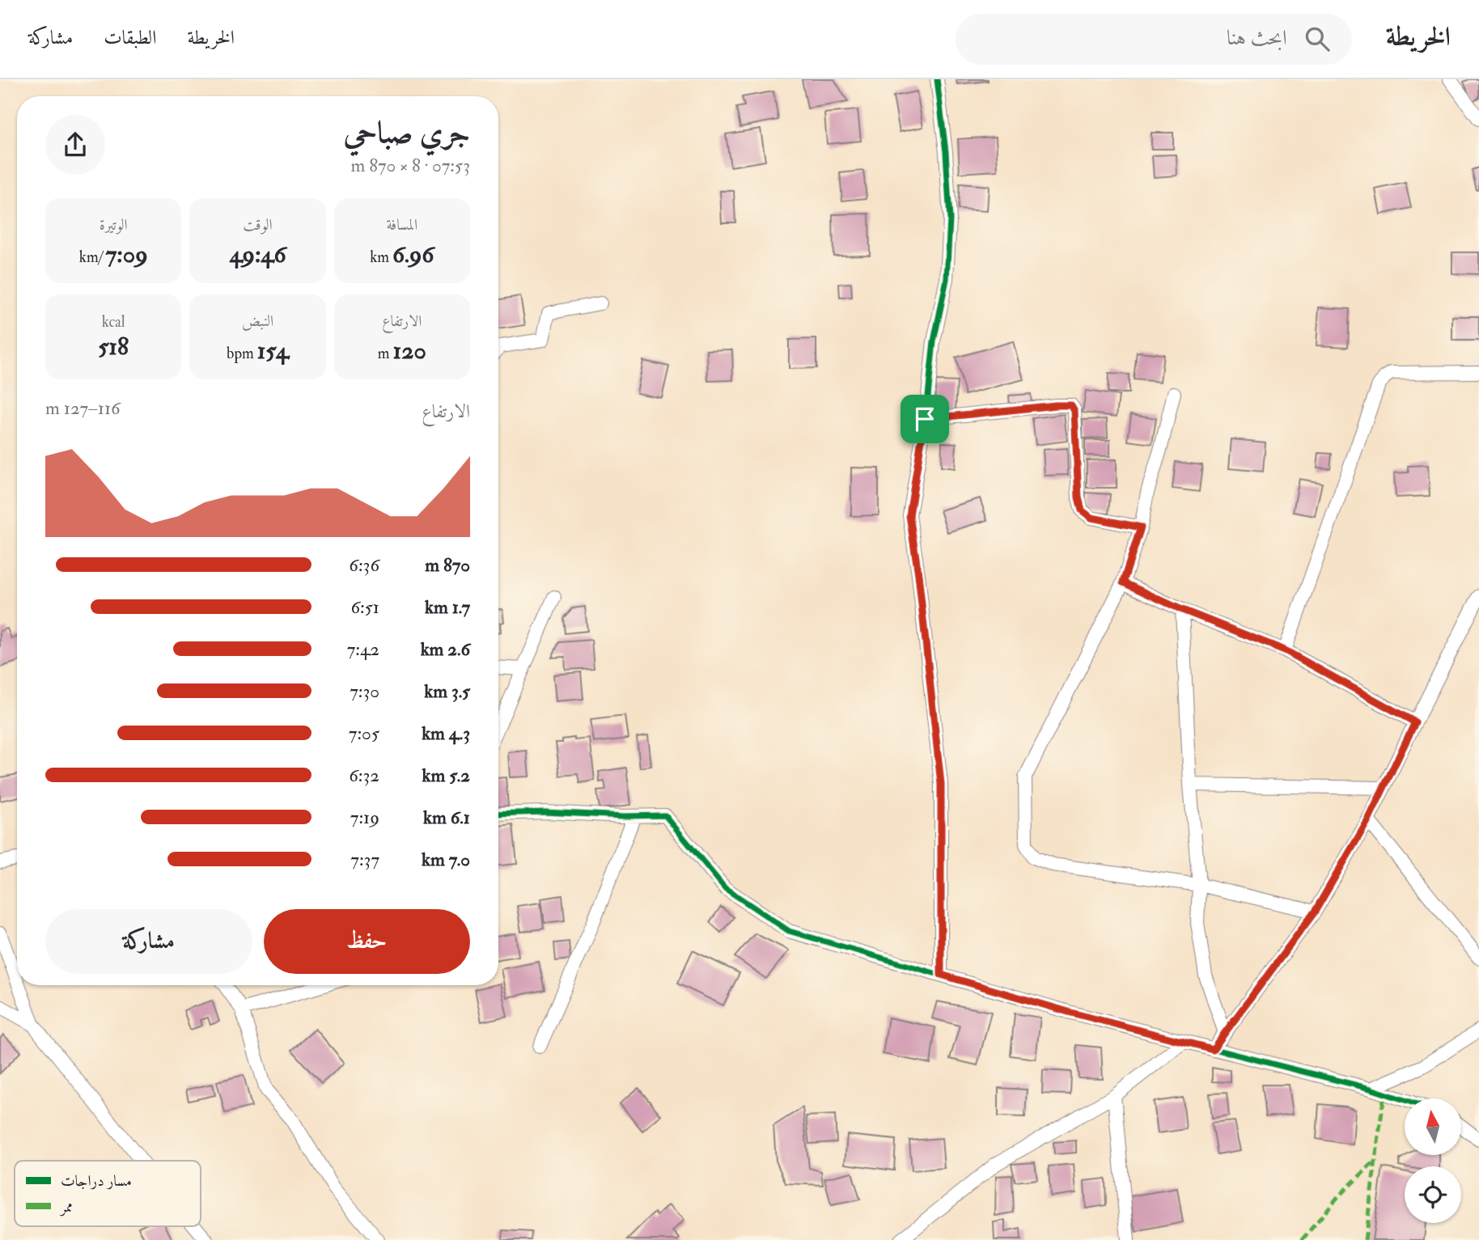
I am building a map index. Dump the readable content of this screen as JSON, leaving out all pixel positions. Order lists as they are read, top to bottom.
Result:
{
  "legend": ["مسار دراجات", "ممر"],
  "north": "top",
  "page": {
    "header": "الخريطة",
    "search": "ابحث هنا",
    "nav": ["الخريطة", "الطبقات", "مشاركة"],
    "heading": ["جري صباحي", "07:53 · 8 × 870 m"],
    "stats": [
      ["المسافة", "6.96 km"],
      ["الوقت", "49:46"],
      ["الوتيرة", "7:09 /km"],
      ["الارتفاع", "120 m"],
      ["النبض", "154 bpm"],
      ["kcal", "518"]
    ],
    "chart": ["الارتفاع", "116–127 m"],
    "list": [
      {
        "name": "870 m",
        "note": "6:36"
      },
      {
        "name": "1.7 km",
        "note": "6:51"
      },
      {
        "name": "2.6 km",
        "note": "7:42"
      },
      {
        "name": "3.5 km",
        "note": "7:30"
      },
      {
        "name": "4.3 km",
        "note": "7:05"
      },
      {
        "name": "5.2 km",
        "note": "6:32"
      },
      {
        "name": "6.1 km",
        "note": "7:19"
      },
      {
        "name": "7.0 km",
        "note": "7:37"
      }
    ],
    "buttons": ["حفظ", "مشاركة"]
  }
}
